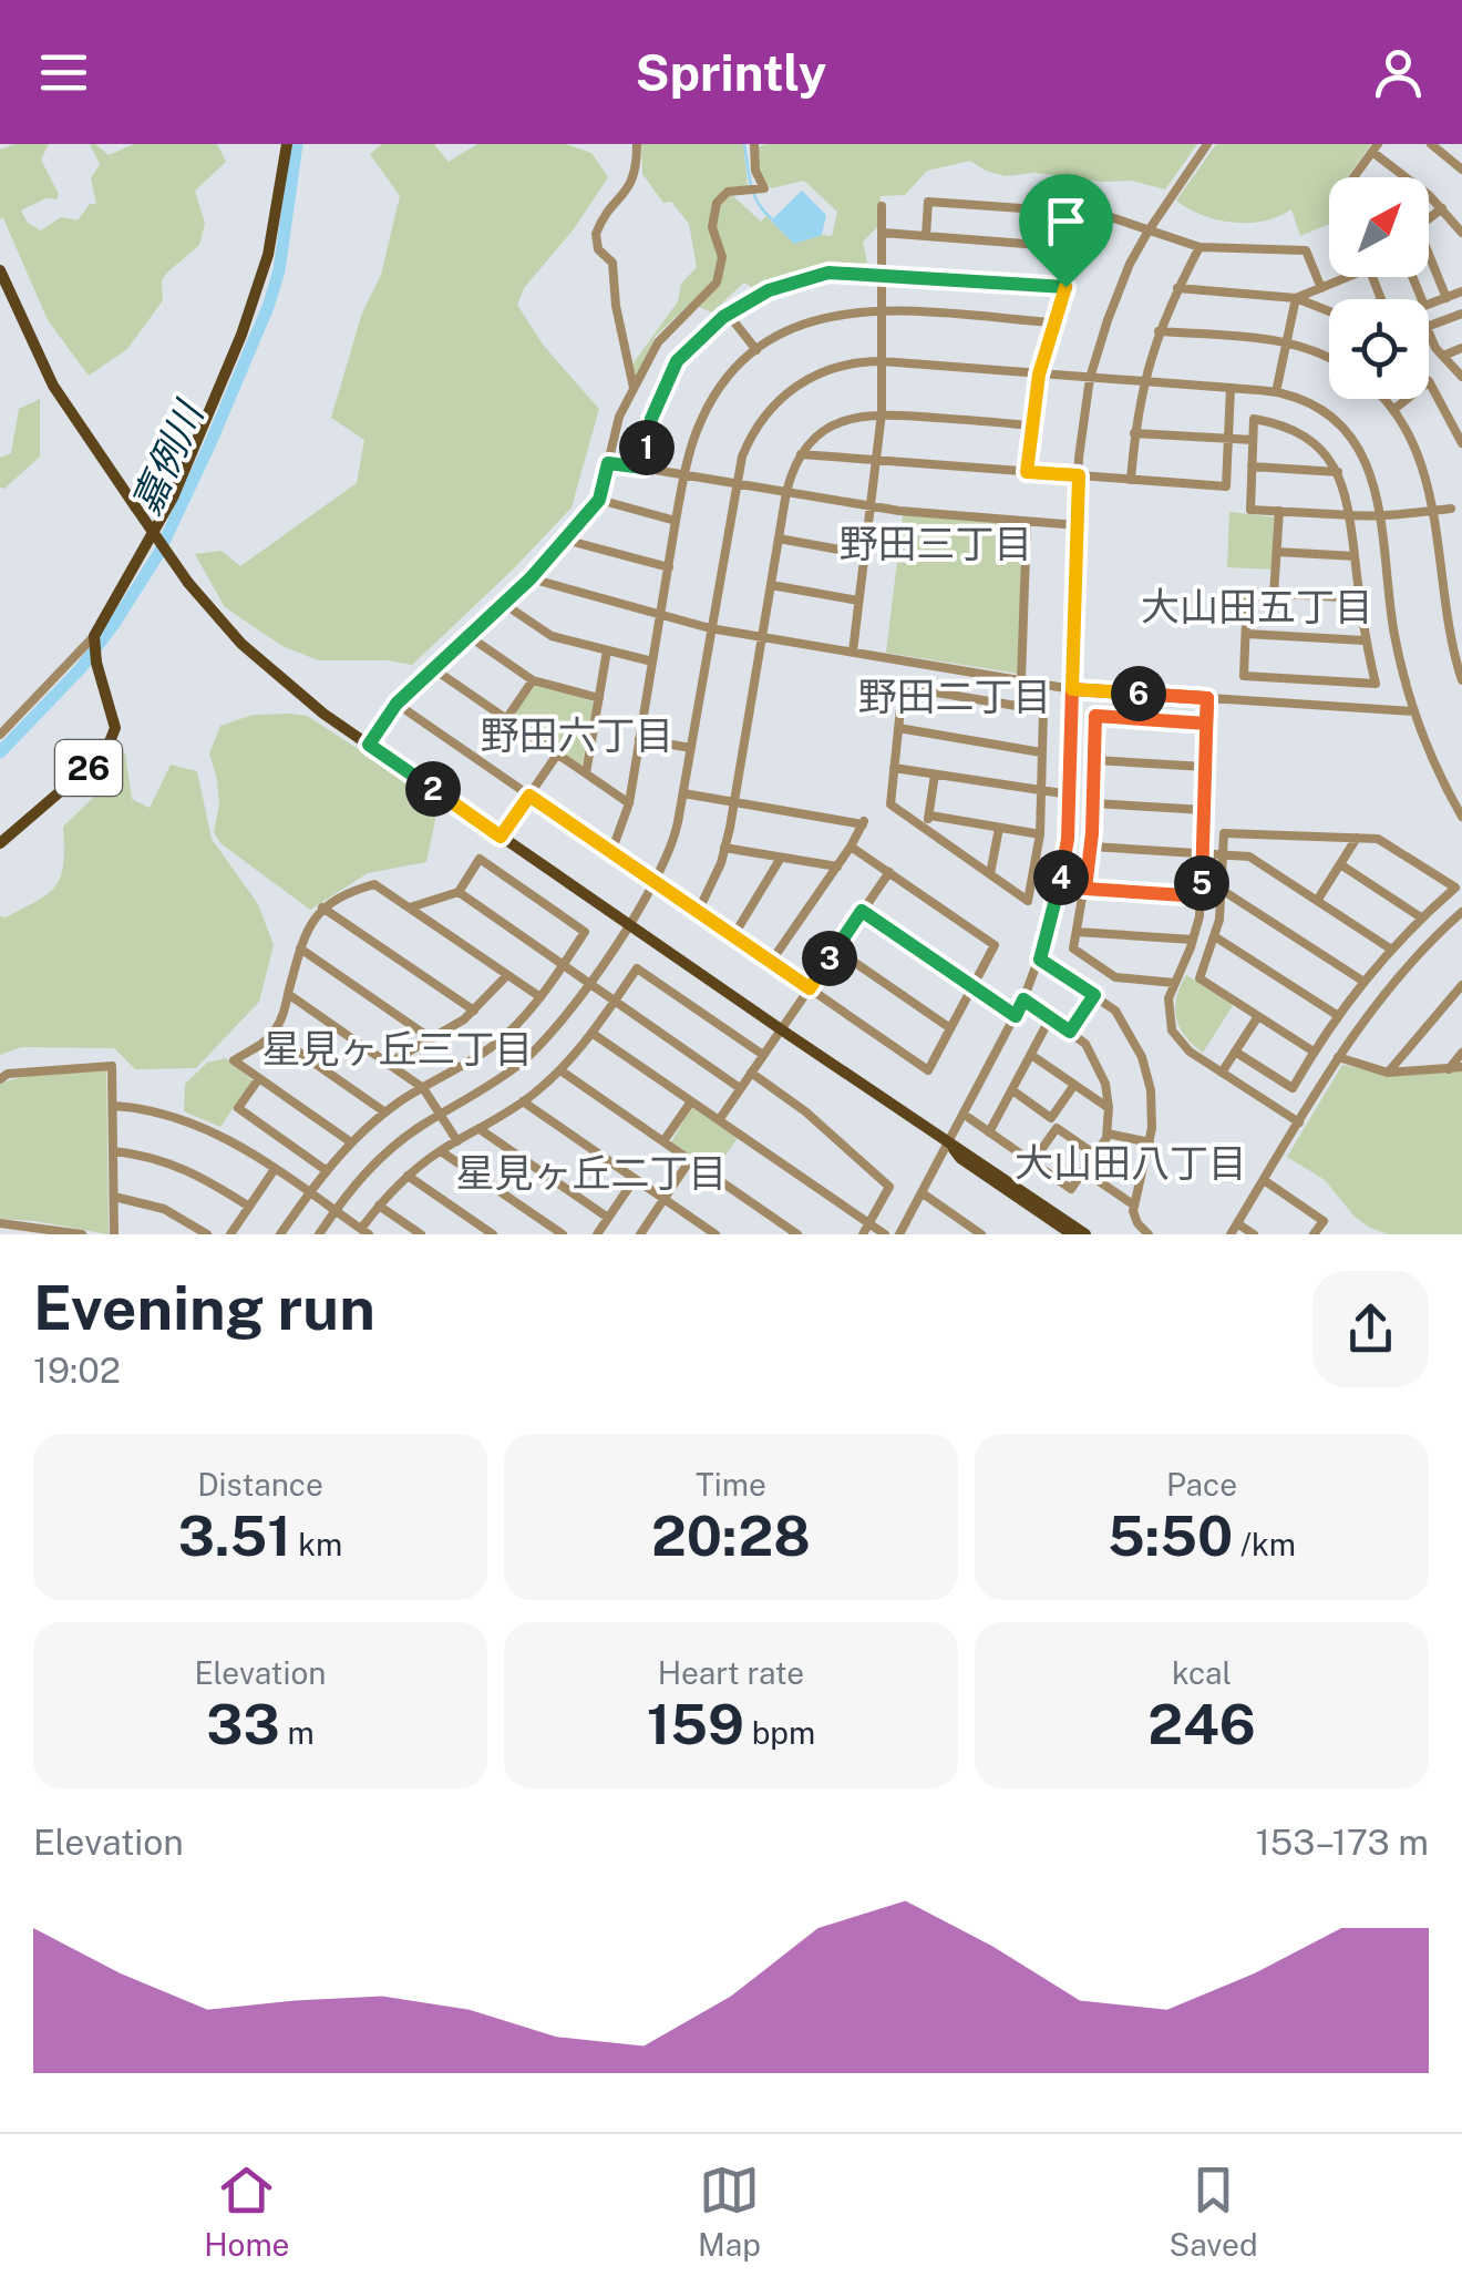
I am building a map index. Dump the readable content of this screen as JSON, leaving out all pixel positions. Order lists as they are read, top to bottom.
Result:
{
  "streets": {
    "main road": ["26"]
  },
  "districts": [
    "野田三丁目",
    "大山田五丁目",
    "野田二丁目",
    "野田六丁目",
    "星見ヶ丘三丁目",
    "大山田八丁目",
    "星見ヶ丘二丁目"
  ],
  "water": ["嘉例川"],
  "north": "top right",
  "page": {
    "header": "Sprintly",
    "pins": [
      "1",
      "6",
      "2",
      "4",
      "5",
      "3"
    ],
    "heading": ["Evening run", "19:02"],
    "stats": [
      ["Distance", "3.51 km"],
      ["Time", "20:28"],
      ["Pace", "5:50 /km"],
      ["Elevation", "33 m"],
      ["Heart rate", "159 bpm"],
      ["kcal", "246"]
    ],
    "chart": ["Elevation", "153–173 m"],
    "tabs": ["Home", "Map", "Saved"]
  }
}
